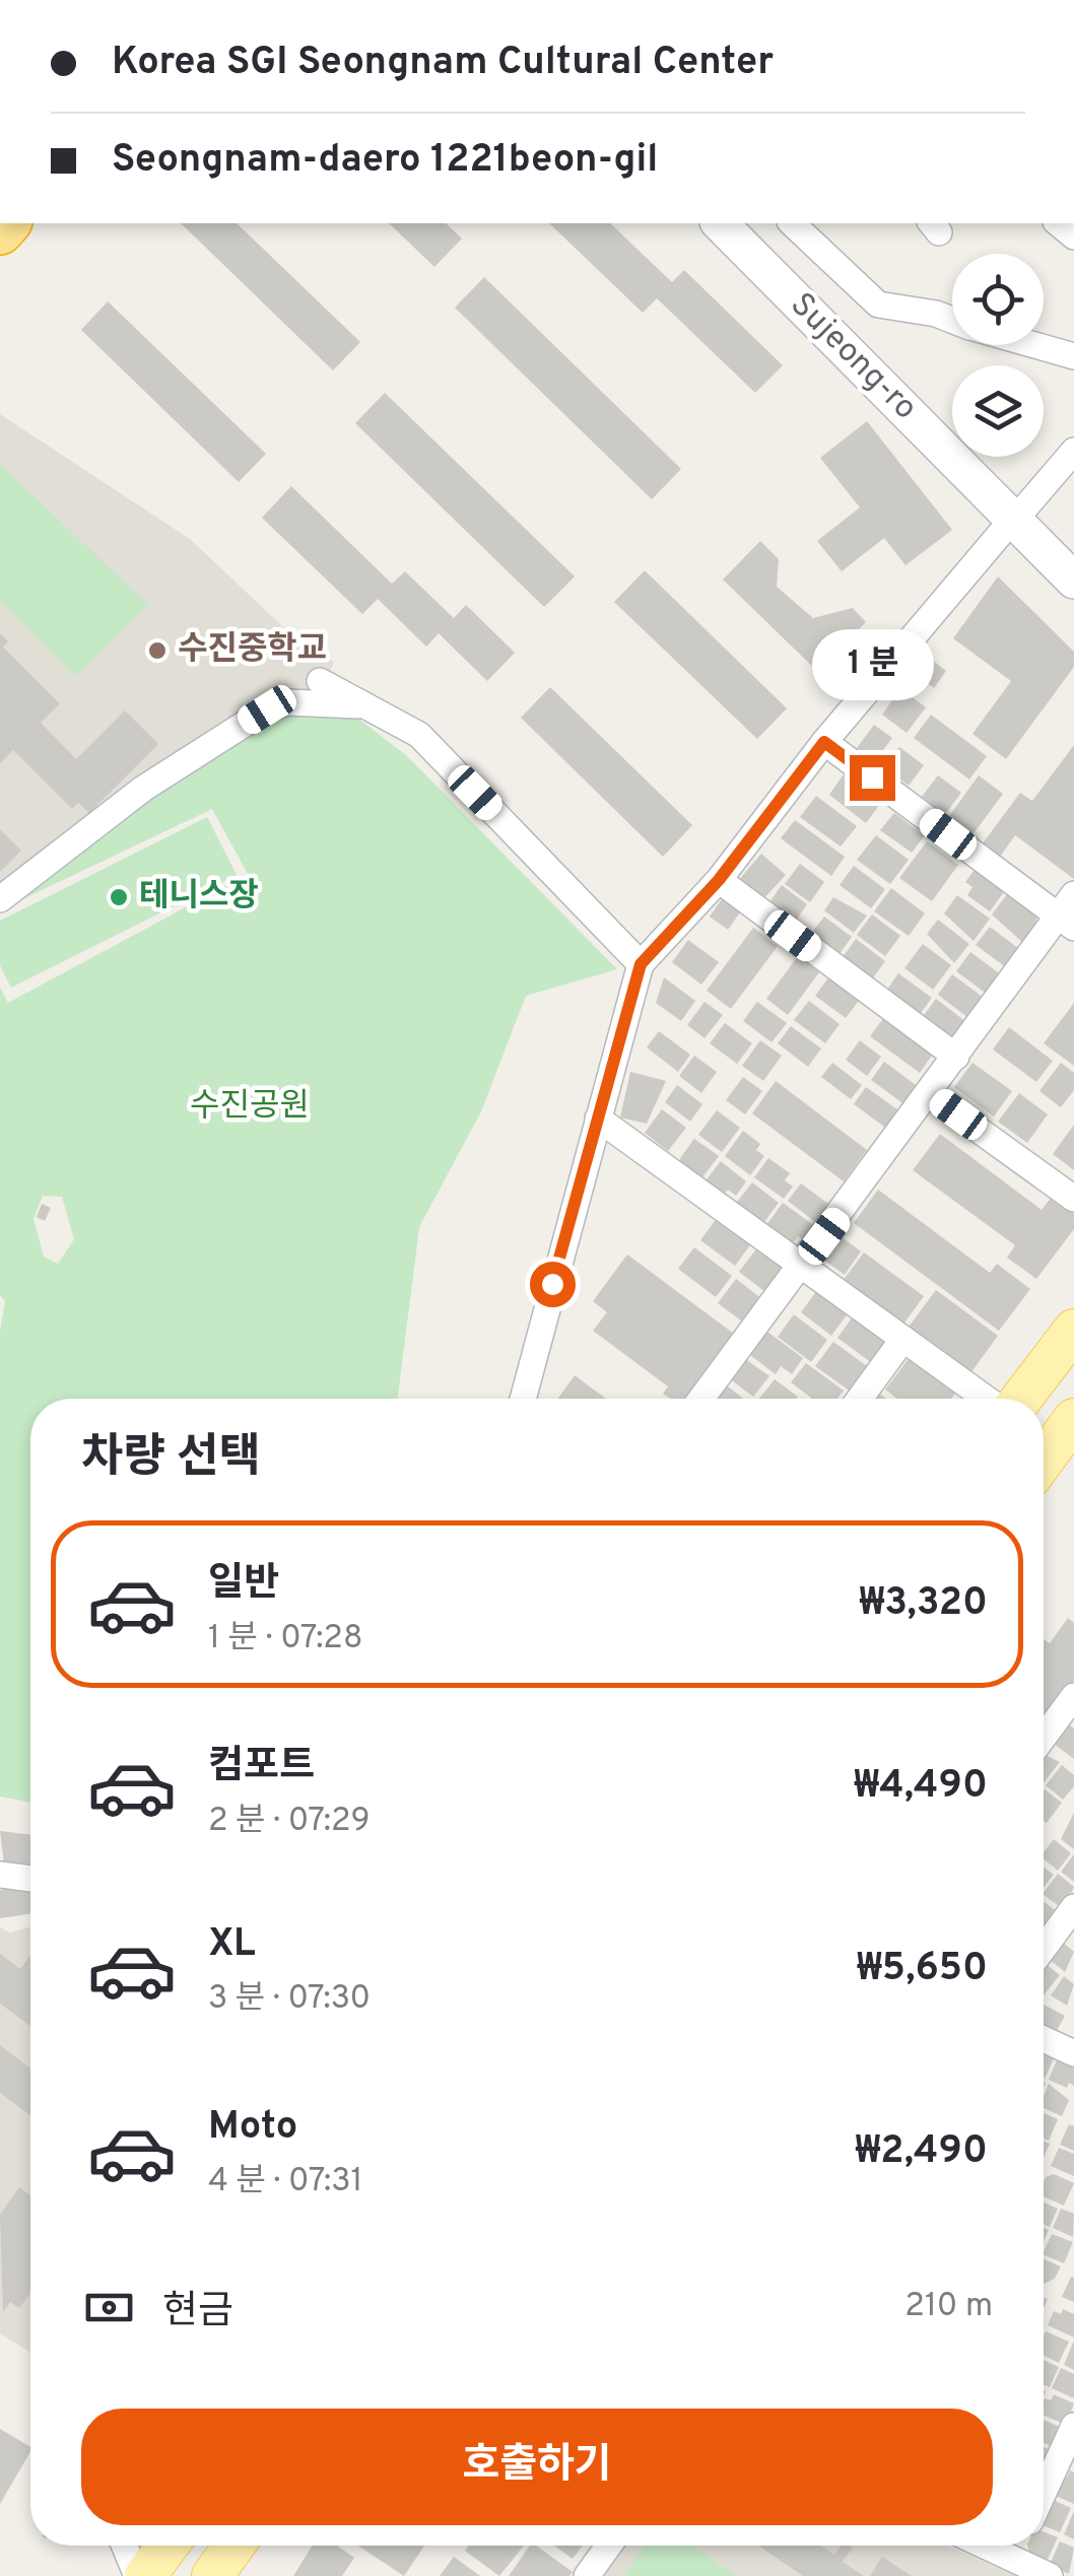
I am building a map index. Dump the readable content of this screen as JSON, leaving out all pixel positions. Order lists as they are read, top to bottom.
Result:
{
  "streets": {
    "main road": ["Sujeong-ro"]
  },
  "parks": ["수진공원"],
  "places": ["수진중학교", "테니스장"],
  "page": {
    "banner": ["Korea SGI Seongnam Cultural Center", "Seongnam-daero 1221beon-gil"],
    "bubble": "1 분",
    "heading": "차량 선택",
    "list": [
      {
        "name": "일반",
        "note": "1 분 · 07:28",
        "value": "₩3,320"
      },
      {
        "name": "컴포트",
        "note": "2 분 · 07:29",
        "value": "₩4,490"
      },
      {
        "name": "XL",
        "note": "3 분 · 07:30",
        "value": "₩5,650"
      },
      {
        "name": "Moto",
        "note": "4 분 · 07:31",
        "value": "₩2,490"
      }
    ],
    "pay": ["현금", "210 m"],
    "buttons": "호출하기"
  }
}
